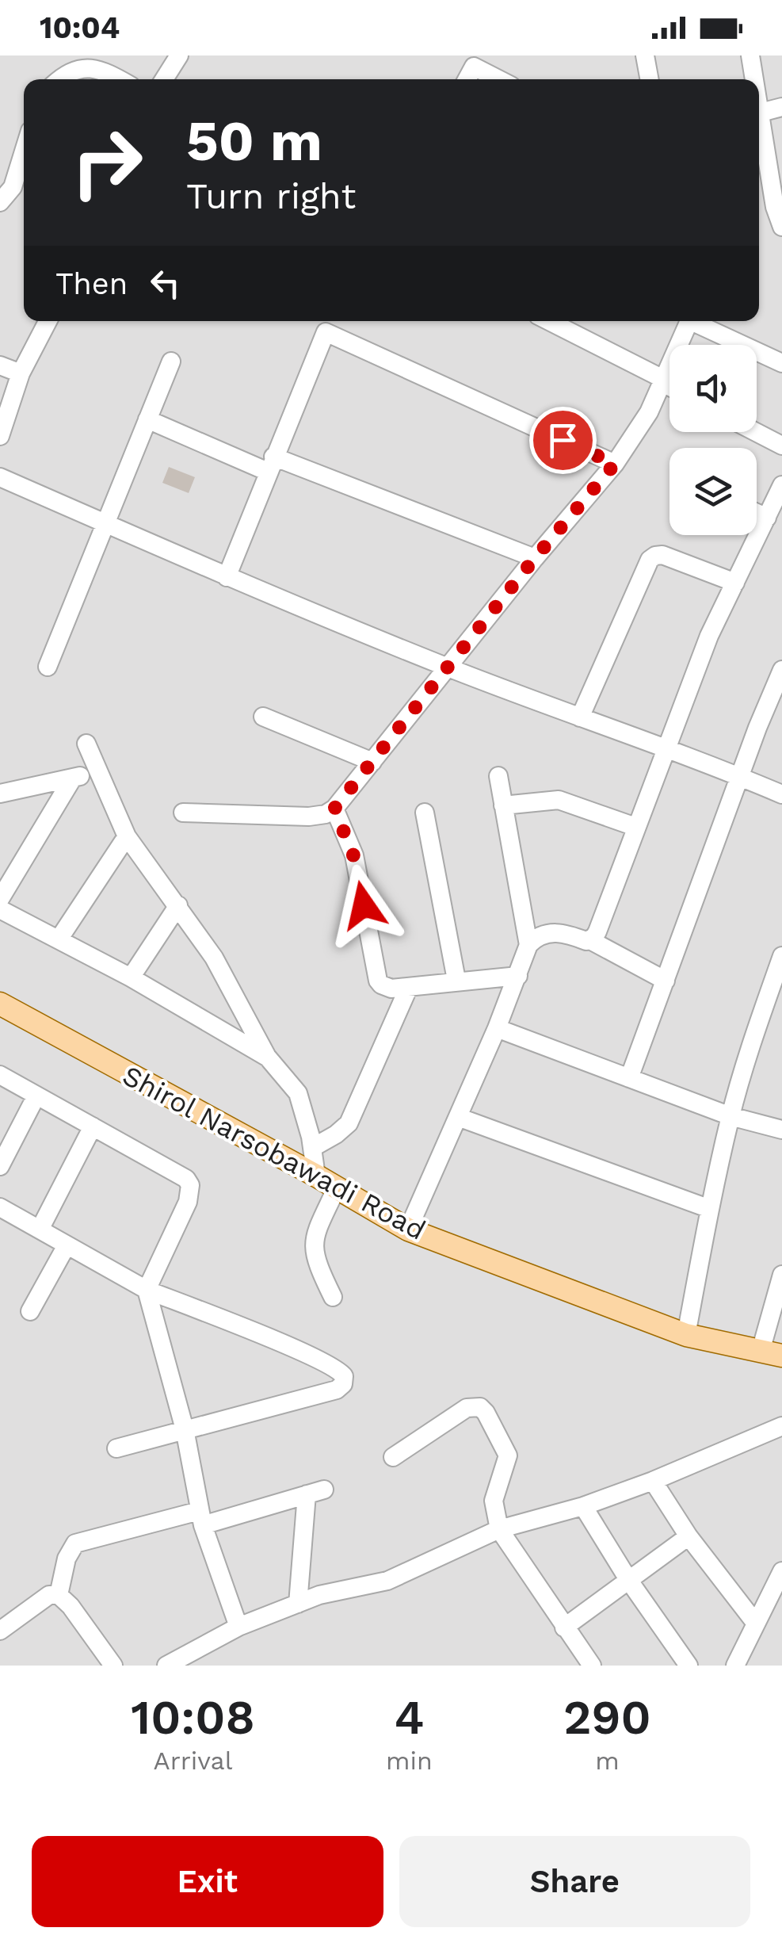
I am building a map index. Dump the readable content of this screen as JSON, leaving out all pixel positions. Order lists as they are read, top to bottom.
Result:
{
  "streets": {
    "main road": ["Shirol Narsobawadi Road"]
  },
  "page": {
    "status": "10:04",
    "turn": ["50 m", "Turn right"],
    "then": "Then",
    "eta": [
      "10:08",
      "Arrival",
      "4",
      "min",
      "290",
      "m"
    ],
    "buttons": ["Exit", "Share"]
  }
}
